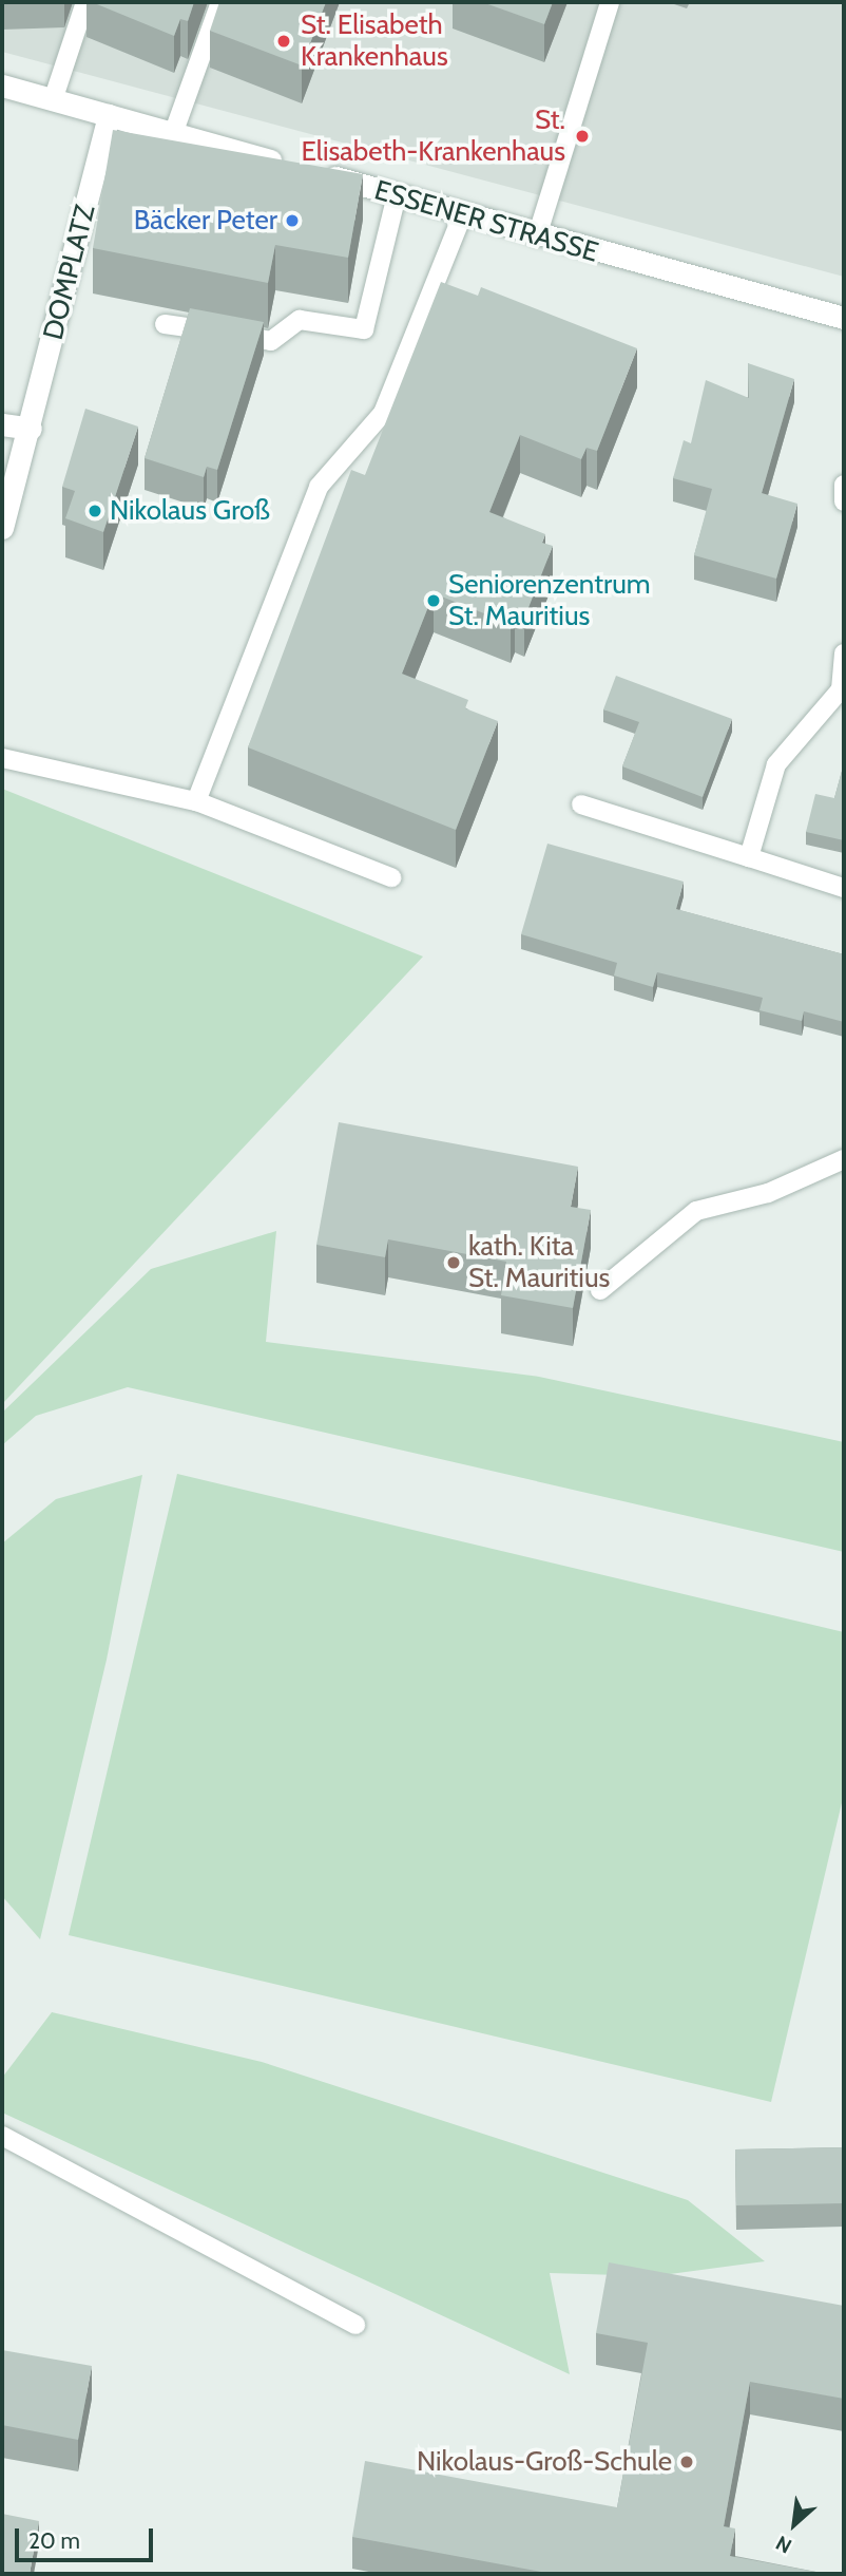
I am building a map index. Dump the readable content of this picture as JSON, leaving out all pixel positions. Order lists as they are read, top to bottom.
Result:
{
  "streets": {
    "street": ["ESSENER STRASSE", "DOMPLATZ"]
  },
  "places": [
    "St. Elisabeth Krankenhaus",
    "St. Elisabeth-Krankenhaus",
    "Bäcker Peter",
    "Nikolaus Groß",
    "Seniorenzentrum St. Mauritius",
    "kath. Kita St. Mauritius",
    "Nikolaus-Groß-Schule"
  ],
  "scale_bar": "20 m",
  "north": "bottom left"
}
